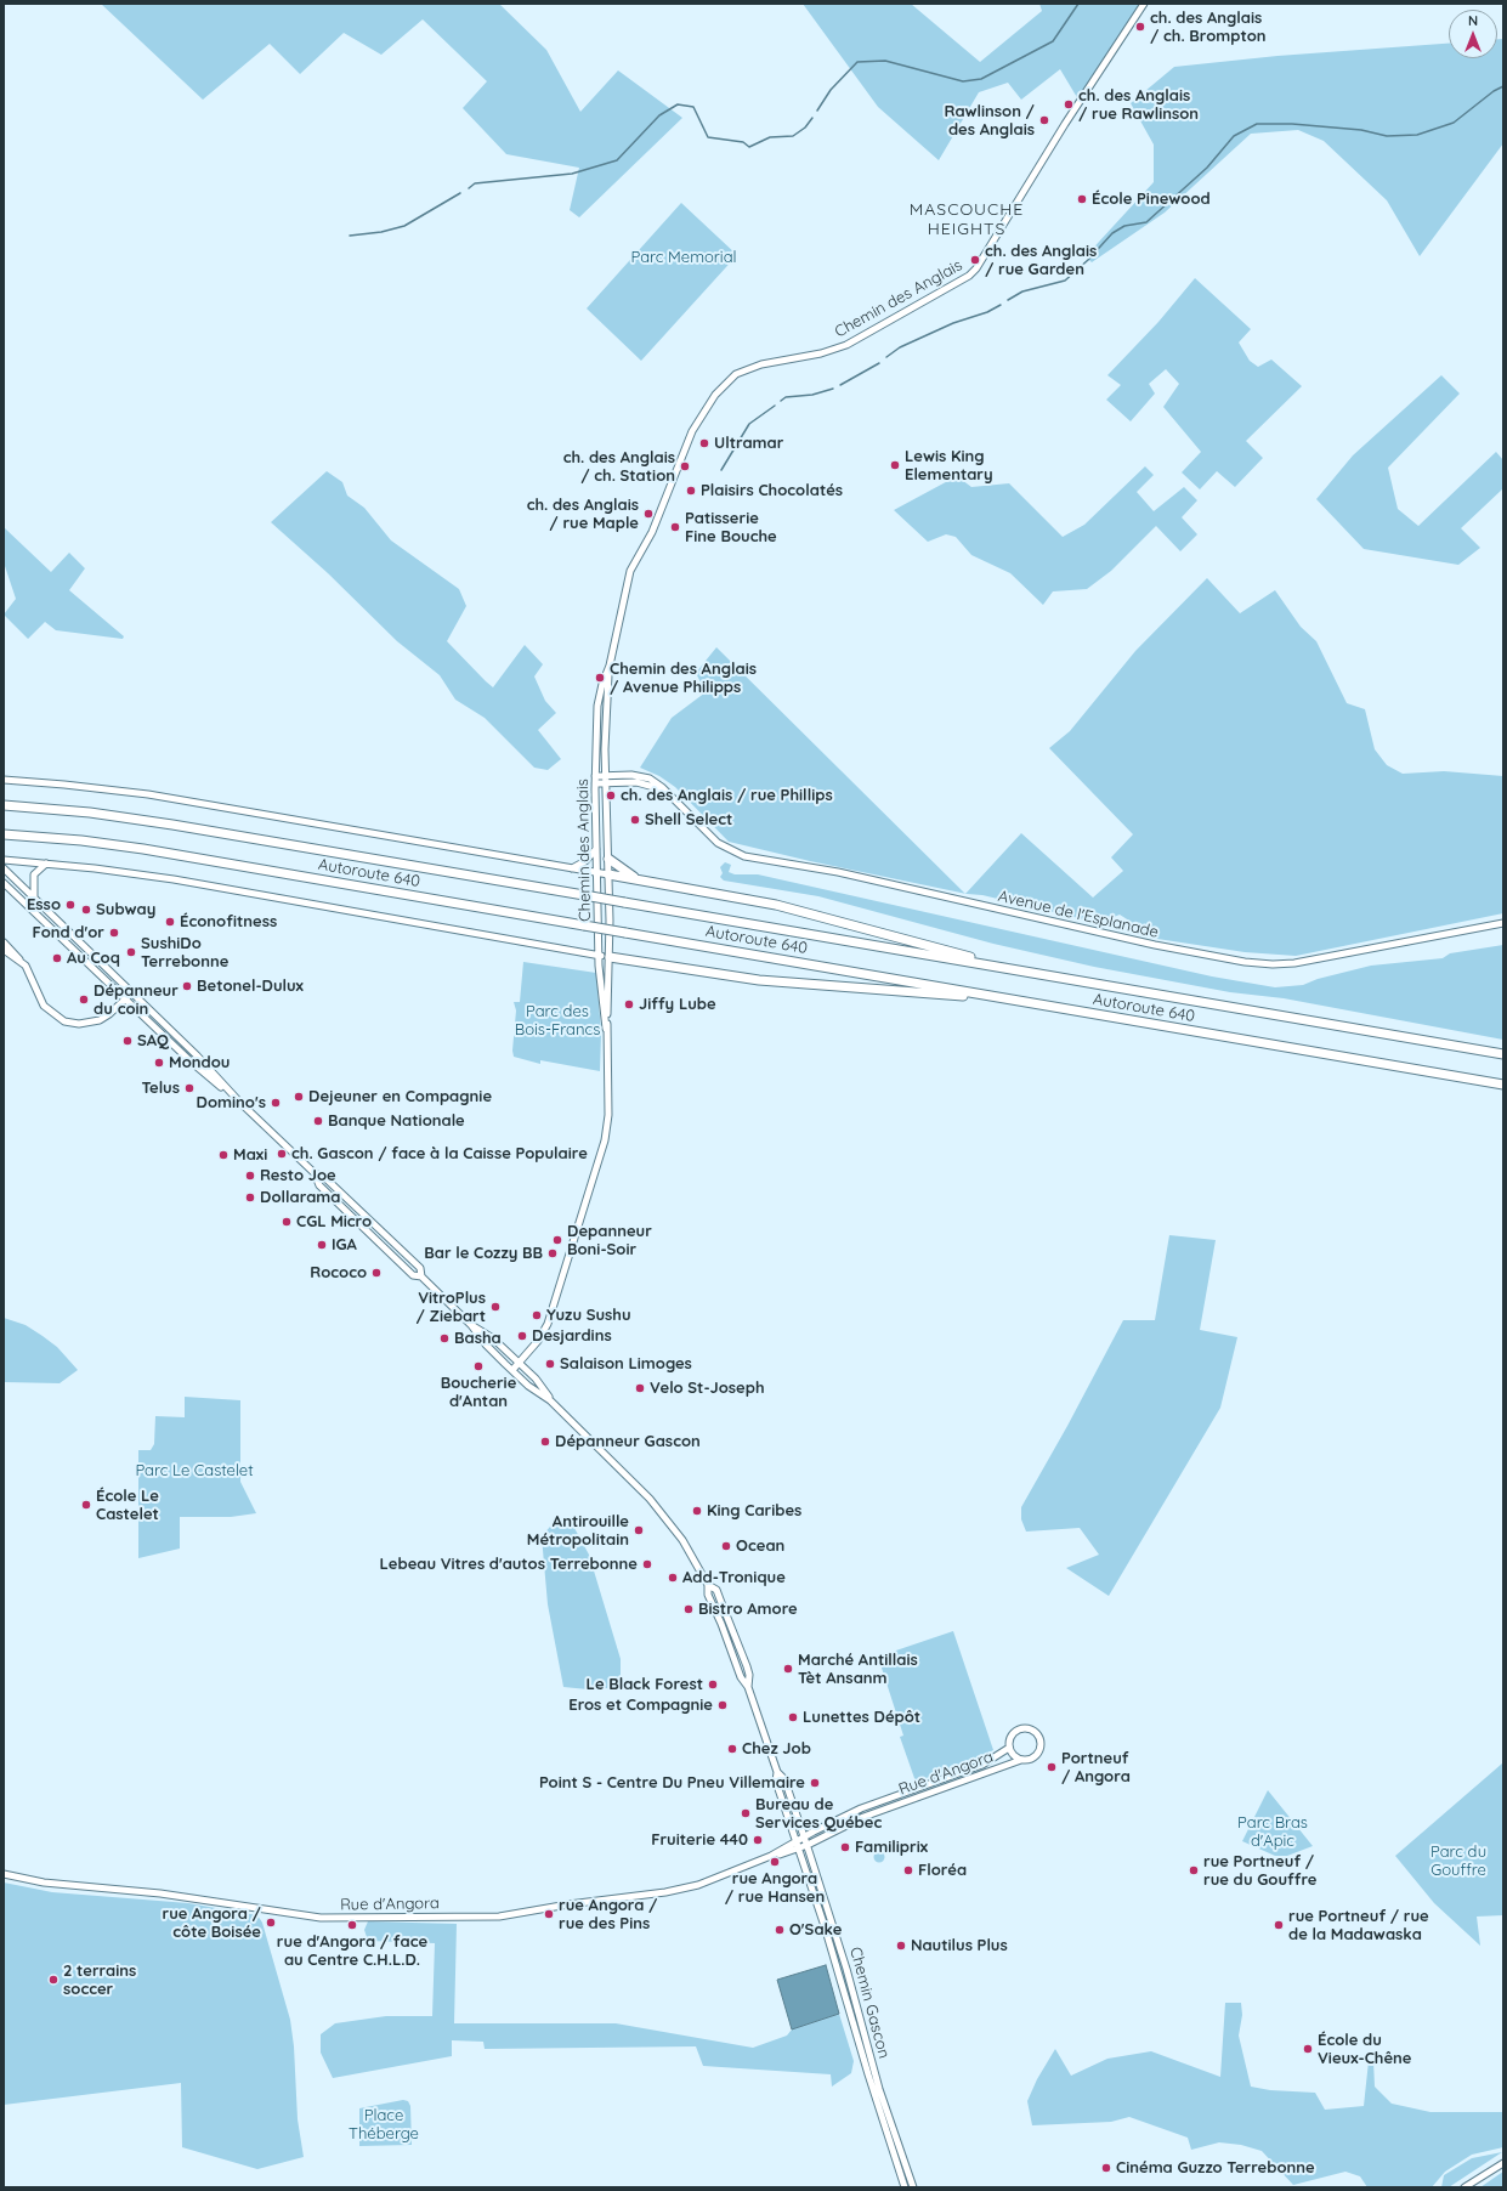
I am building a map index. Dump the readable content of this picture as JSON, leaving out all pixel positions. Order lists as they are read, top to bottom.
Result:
{
  "streets": {
    "highway": ["Autoroute 640"],
    "street": [
      "Chemin des Anglais",
      "Avenue de l'Esplanade",
      "Rue d'Angora",
      "Chemin Gascon"
    ]
  },
  "crossings": [
    ["Chemin des Anglais", "Avenue de l'Esplanade"],
    ["Chemin des Anglais", "Chemin Gascon"],
    ["Rue d'Angora", "Chemin Gascon"]
  ],
  "districts": ["MASCOUCHE HEIGHTS"],
  "parks": [
    "Parc Memorial",
    "Parc des Bois-Francs",
    "Parc Le Castelet",
    "Parc Bras d'Apic",
    "Parc du Gouffre",
    "Place Théberge"
  ],
  "places": [
    "ch. des Anglais / ch. Brompton",
    "ch. des Anglais / rue Rawlinson",
    "Rawlinson / des Anglais",
    "École Pinewood",
    "ch. des Anglais / rue Garden",
    "Ultramar",
    "Lewis King Elementary",
    "ch. des Anglais / ch. Station",
    "Plaisirs Chocolatés",
    "ch. des Anglais / rue Maple",
    "Patisserie Fine Bouche",
    "Chemin des Anglais / Avenue Philipps",
    "ch. des Anglais / rue Phillips",
    "Shell Select",
    "Esso",
    "Subway",
    "Éconofitness",
    "Fond d'or",
    "SushiDo Terrebonne",
    "Au Coq",
    "Betonel-Dulux",
    "Dépanneur du coin",
    "Jiffy Lube",
    "SAQ",
    "Mondou",
    "Telus",
    "Dejeuner en Compagnie",
    "Domino's",
    "Banque Nationale",
    "ch. Gascon / face à la Caisse Populaire",
    "Maxi",
    "Resto Joe",
    "Dollarama",
    "CGL Micro",
    "Depanneur Boni-Soir",
    "IGA",
    "Bar le Cozzy BB",
    "Rococo",
    "VitroPlus / Ziebart",
    "Yuzu Sushu",
    "Desjardins",
    "Basha",
    "Salaison Limoges",
    "Boucherie d'Antan",
    "Velo St-Joseph",
    "Dépanneur Gascon",
    "École Le Castelet",
    "King Caribes",
    "Antirouille Métropolitain",
    "Ocean",
    "Lebeau Vitres d'autos Terrebonne",
    "Add-Tronique",
    "Bistro Amore",
    "Marché Antillais Tèt Ansanm",
    "Le Black Forest",
    "Eros et Compagnie",
    "Lunettes Dépôt",
    "Chez Job",
    "Portneuf / Angora",
    "Point S - Centre Du Pneu Villemaire",
    "Bureau de Services Québec",
    "Fruiterie 440",
    "Familiprix",
    "rue Angora / rue Hansen",
    "Floréa",
    "rue Portneuf / rue du Gouffre",
    "rue Angora / rue des Pins",
    "rue Angora / côte Boisée",
    "rue d'Angora / face au Centre C.H.L.D.",
    "rue Portneuf / rue de la Madawaska",
    "O'Sake",
    "Nautilus Plus",
    "2 terrains soccer",
    "École du Vieux-Chêne",
    "Cinéma Guzzo Terrebonne"
  ],
  "north": "top"
}
